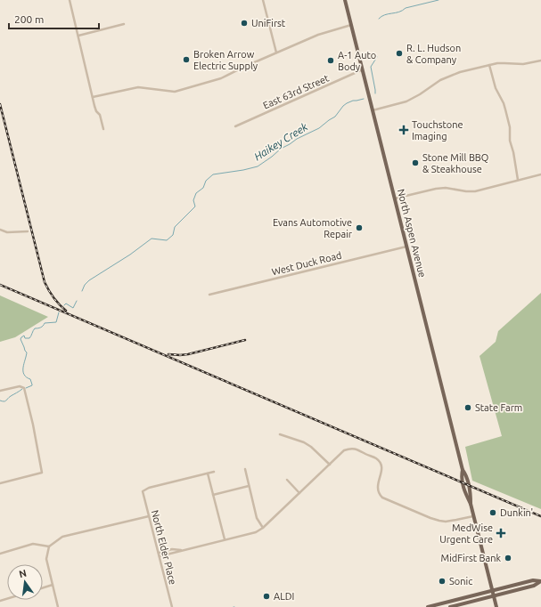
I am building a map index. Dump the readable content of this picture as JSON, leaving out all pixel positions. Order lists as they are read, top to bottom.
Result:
{
  "streets": {
    "main road": ["North Aspen Avenue"],
    "street": ["East 63rd Street", "West Duck Road", "North Elder Place"]
  },
  "crossings": [
    ["East 63rd Street", "North Aspen Avenue"],
    ["North Aspen Avenue", "West Duck Road"]
  ],
  "water": ["Haikey Creek"],
  "places": {
    "other": [
      "UniFirst",
      "R. L. Hudson & Company",
      "Broken Arrow Electric Supply",
      "A-1 Auto Body",
      "Stone Mill BBQ & Steakhouse",
      "Evans Automotive Repair",
      "State Farm",
      "Dunkin'",
      "MidFirst Bank",
      "Sonic",
      "ALDI"
    ],
    "health": ["Touchstone Imaging", "MedWise Urgent Care"]
  },
  "scale_bar": "200 m",
  "north": "top"
}
